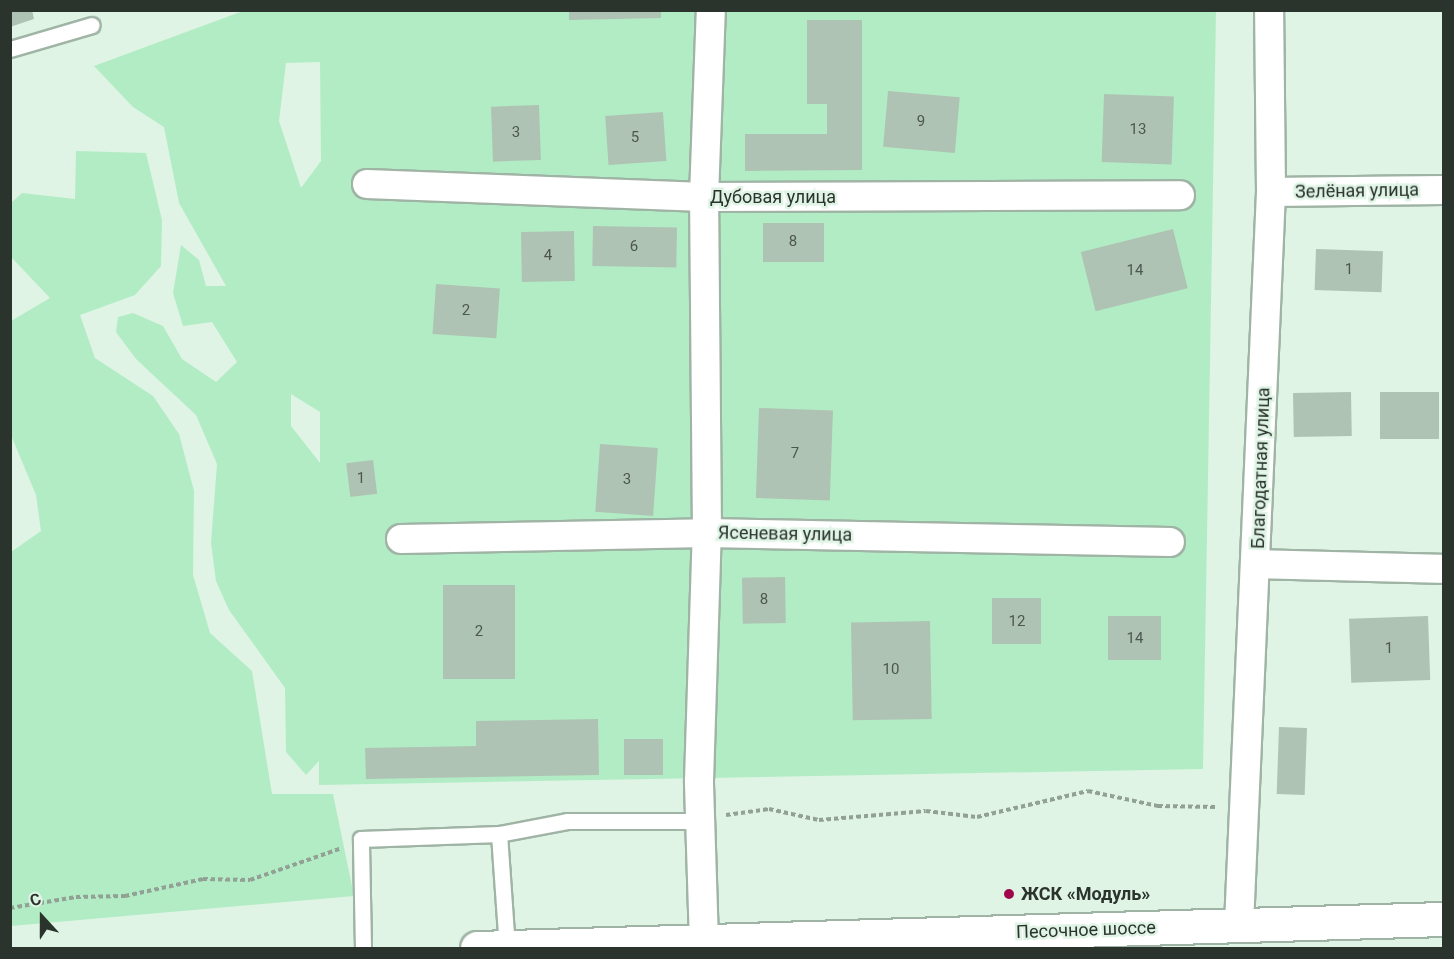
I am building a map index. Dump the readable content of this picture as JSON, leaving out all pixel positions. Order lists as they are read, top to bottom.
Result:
{
  "streets": {
    "main road": ["Песочное шоссе"],
    "street": [
      "Зелёная улица",
      "Дубовая улица",
      "Благодатная улица",
      "Ясеневая улица"
    ]
  },
  "crossings": [
    ["Зелёная улица", "Благодатная улица"],
    ["Благодатная улица", "Песочное шоссе"]
  ],
  "places": ["ЖСК «Модуль»"],
  "house_numbers": [
    "9",
    "13",
    "3",
    "5",
    "8",
    "6",
    "4",
    "1",
    "14",
    "2",
    "7",
    "1",
    "3",
    "8",
    "12",
    "2",
    "14",
    "1",
    "10"
  ],
  "north": "top"
}
